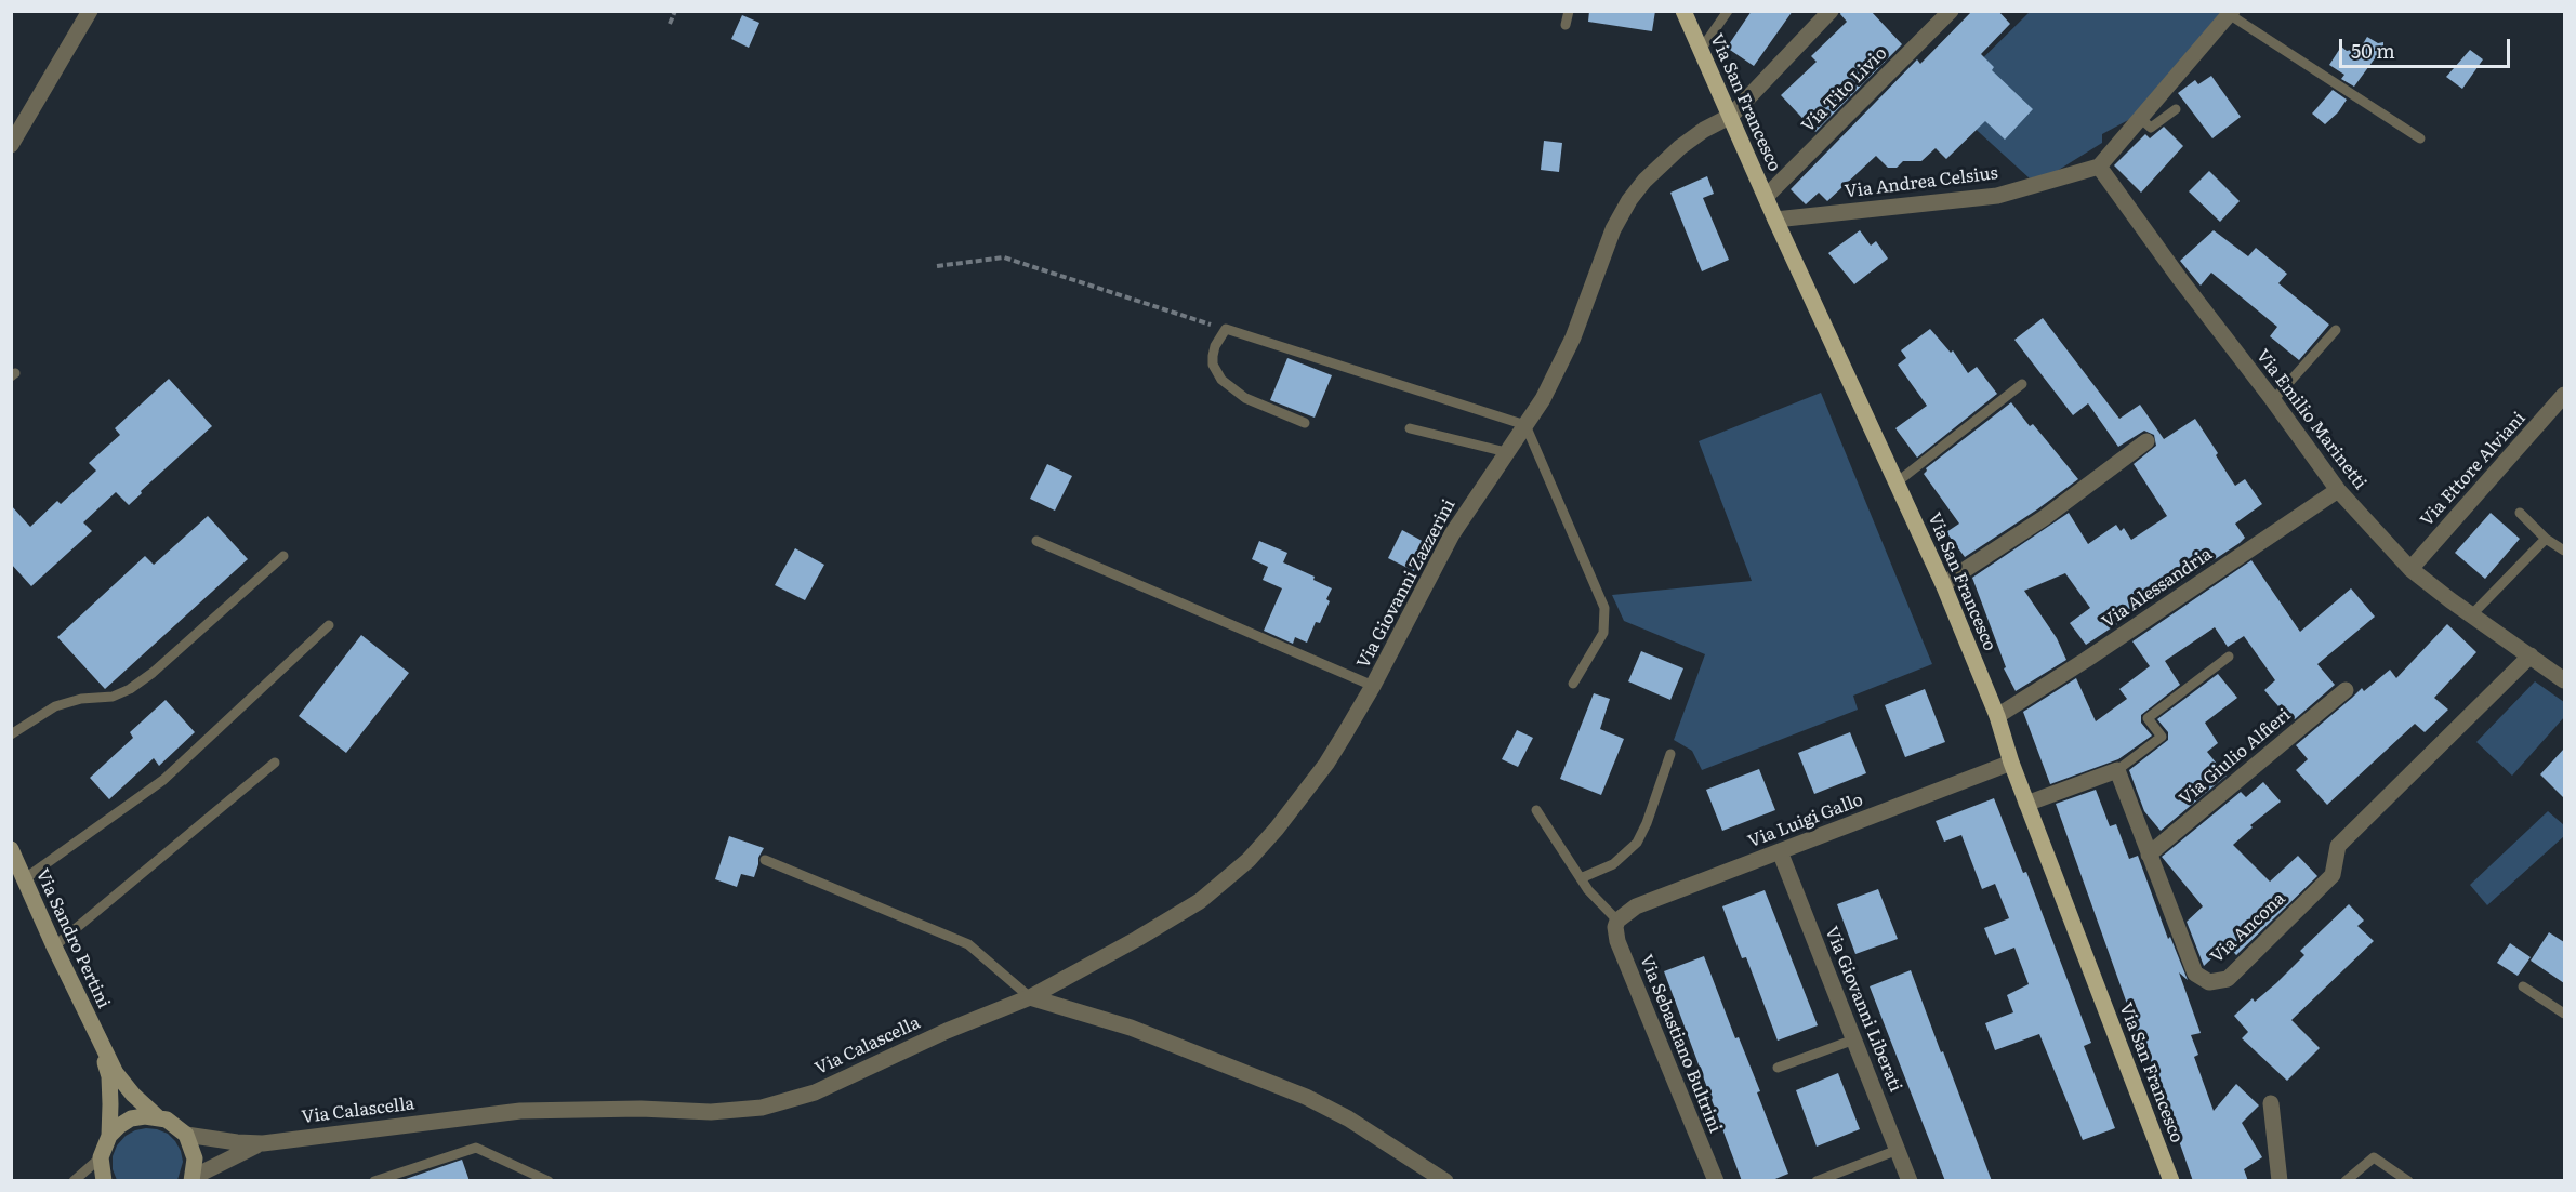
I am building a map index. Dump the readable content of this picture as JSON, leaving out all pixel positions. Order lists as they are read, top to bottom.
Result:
{
  "streets": {
    "main road": ["Via San Francesco", "Via Sandro Pertini"],
    "street": [
      "Via Tito Livio",
      "Via Andrea Celsius",
      "Via Emilio Marinetti",
      "Via Ettore Alviani",
      "Via Giovanni Zazzerini",
      "Via Alessandria",
      "Via Giulio Alfieri",
      "Via Luigi Gallo",
      "Via Ancona",
      "Via Giovanni Liberati",
      "Via Sebastiano Bultrini",
      "Via Calascella"
    ]
  },
  "crossings": [
    ["Via Tito Livio", "Via San Francesco"],
    ["Via San Francesco", "Via Andrea Celsius"],
    ["Via San Francesco", "Via Giovanni Zazzerini"],
    ["Via San Francesco", "Via Alessandria"],
    ["Via San Francesco", "Via Luigi Gallo"],
    ["Via Andrea Celsius", "Via Emilio Marinetti"],
    ["Via Emilio Marinetti", "Via Ettore Alviani"],
    ["Via Emilio Marinetti", "Via Alessandria"],
    ["Via Emilio Marinetti", "Via Ancona"],
    ["Via Giovanni Zazzerini", "Via Calascella"],
    ["Via Giulio Alfieri", "Via Ancona"],
    ["Via Luigi Gallo", "Via Giovanni Liberati"],
    ["Via Luigi Gallo", "Via Sebastiano Bultrini"],
    ["Via Sandro Pertini", "Via Calascella"]
  ],
  "scale_bar": "50 m"
}
